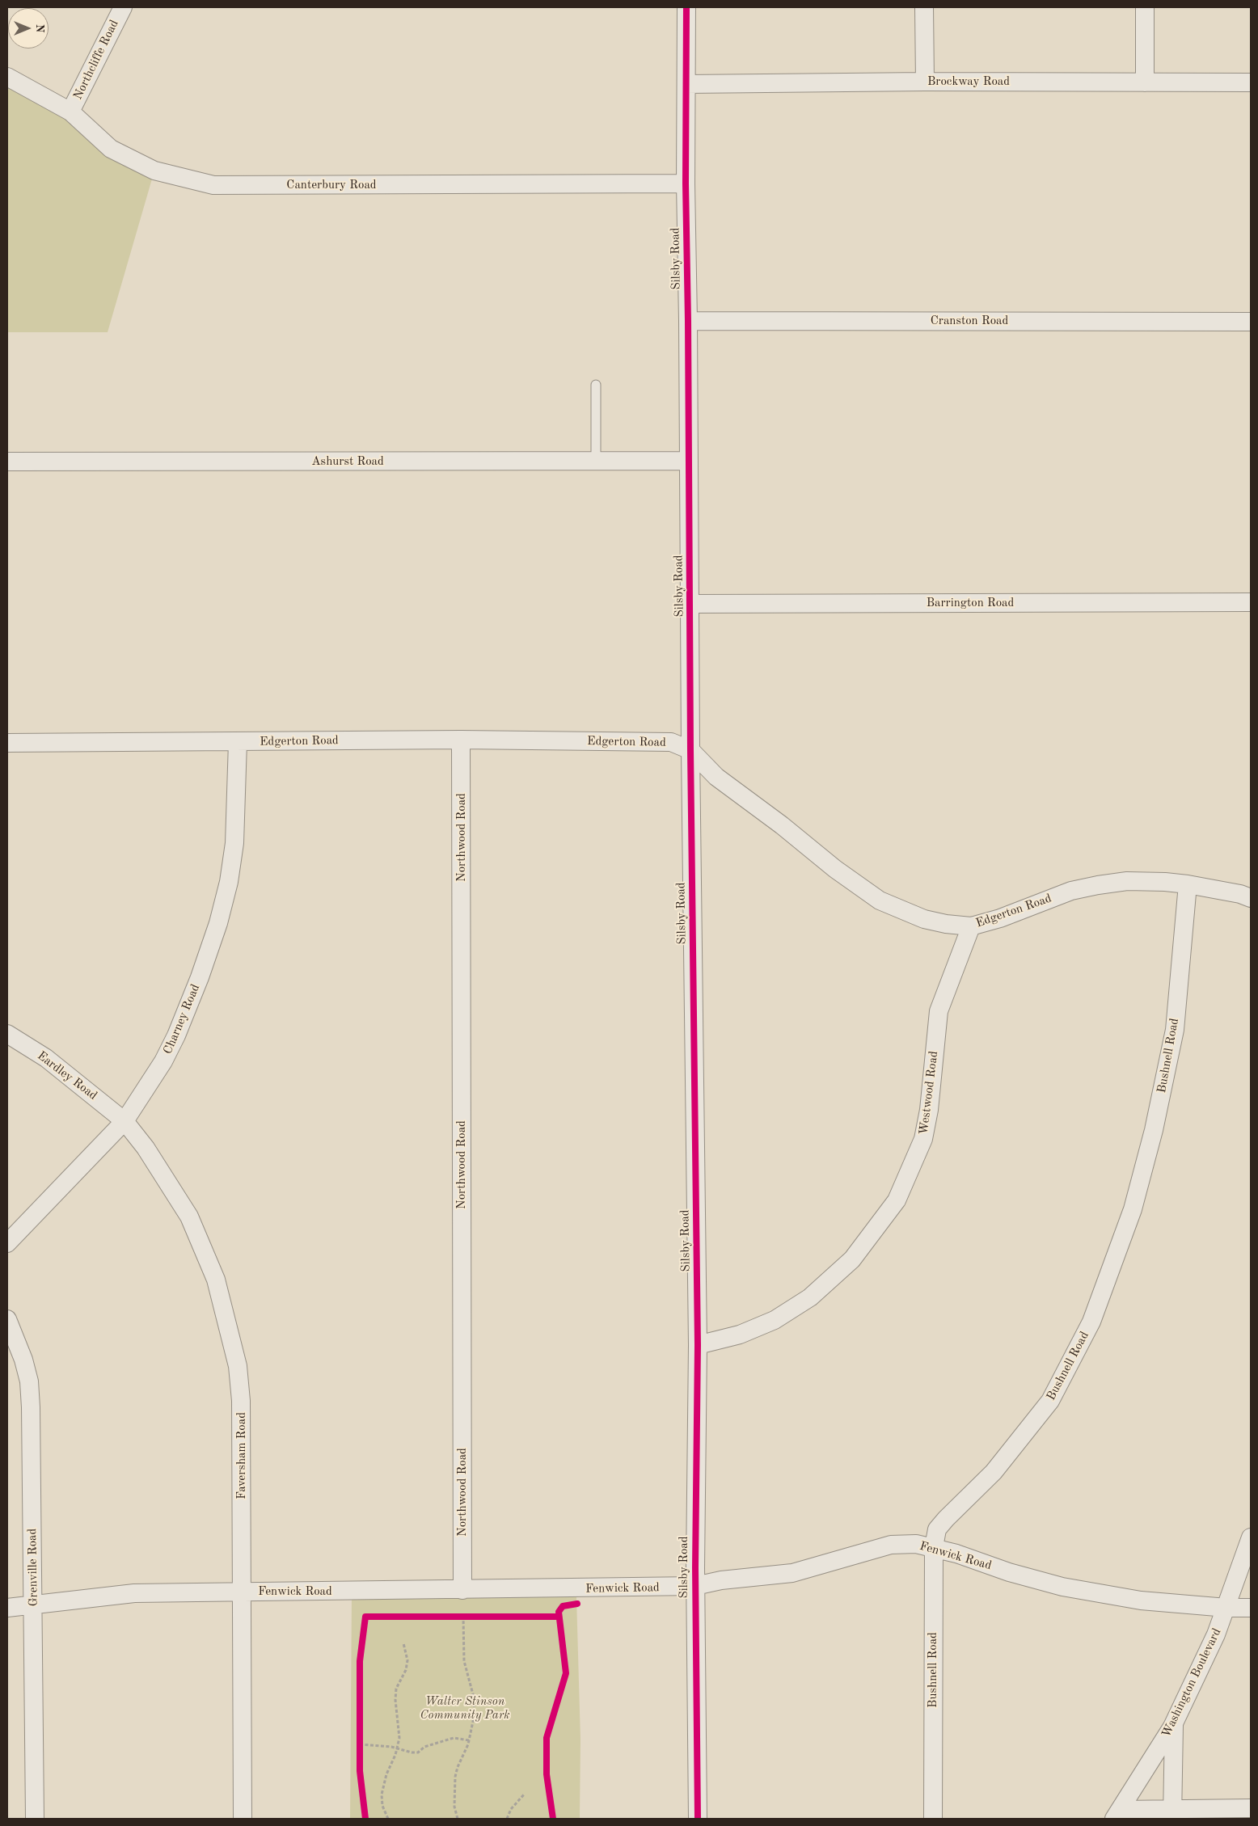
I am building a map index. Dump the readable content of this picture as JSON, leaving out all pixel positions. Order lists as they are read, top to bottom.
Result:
{
  "streets": {
    "street": [
      "Northcliffe Road",
      "Brockway Road",
      "Canterbury Road",
      "Silsby Road",
      "Cranston Road",
      "Ashurst Road",
      "Barrington Road",
      "Edgerton Road",
      "Northwood Road",
      "Charney Road",
      "Bushnell Road",
      "Eardley Road",
      "Westwood Road",
      "Faversham Road",
      "Fenwick Road",
      "Grenville Road",
      "Washington Boulevard"
    ]
  },
  "crossings": [
    ["Northcliffe Road", "Canterbury Road"],
    ["Brockway Road", "Silsby Road"],
    ["Canterbury Road", "Silsby Road"],
    ["Silsby Road", "Cranston Road"],
    ["Silsby Road", "Ashurst Road"],
    ["Silsby Road", "Barrington Road"],
    ["Silsby Road", "Edgerton Road"],
    ["Silsby Road", "Westwood Road"],
    ["Silsby Road", "Fenwick Road"],
    ["Edgerton Road", "Northwood Road"],
    ["Edgerton Road", "Charney Road"],
    ["Edgerton Road", "Bushnell Road"],
    ["Edgerton Road", "Westwood Road"],
    ["Northwood Road", "Fenwick Road"],
    ["Charney Road", "Eardley Road"],
    ["Charney Road", "Faversham Road"],
    ["Bushnell Road", "Fenwick Road"],
    ["Eardley Road", "Faversham Road"],
    ["Faversham Road", "Fenwick Road"],
    ["Fenwick Road", "Grenville Road"],
    ["Fenwick Road", "Washington Boulevard"]
  ],
  "parks": ["Walter Stinson Community Park"],
  "north": "right"
}
